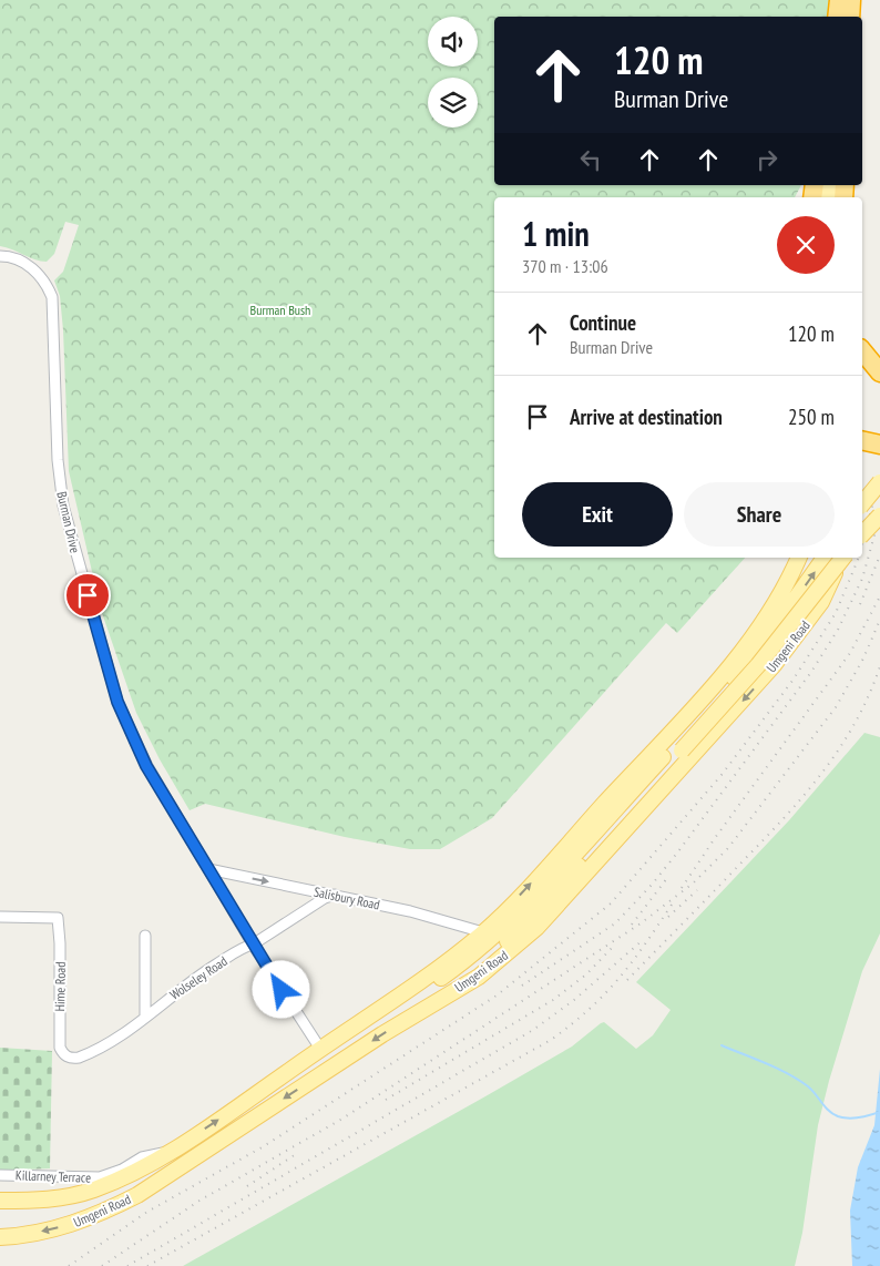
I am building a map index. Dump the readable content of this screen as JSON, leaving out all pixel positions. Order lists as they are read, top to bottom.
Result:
{
  "streets": {
    "main road": ["Umgeni Road"],
    "street": [
      "Burman Drive",
      "Salisbury Road",
      "Wolseley Road",
      "Hime Road",
      "Killarney Terrace"
    ]
  },
  "crossings": [
    ["Burman Drive", "Umgeni Road"],
    ["Burman Drive", "Salisbury Road"],
    ["Burman Drive", "Wolseley Road"],
    ["Umgeni Road", "Salisbury Road"],
    ["Umgeni Road", "Killarney Terrace"],
    ["Salisbury Road", "Wolseley Road"],
    ["Wolseley Road", "Hime Road"]
  ],
  "one_way": ["Salisbury Road"],
  "parks": ["Burman Bush"],
  "page": {
    "turn": ["120 m", "Burman Drive"],
    "heading": ["1 min", "370 m · 13:06"],
    "list": [
      {
        "name": "Continue",
        "note": "Burman Drive",
        "value": "120 m"
      },
      {
        "name": "Arrive at destination",
        "value": "250 m"
      }
    ],
    "buttons": ["Exit", "Share"]
  }
}
